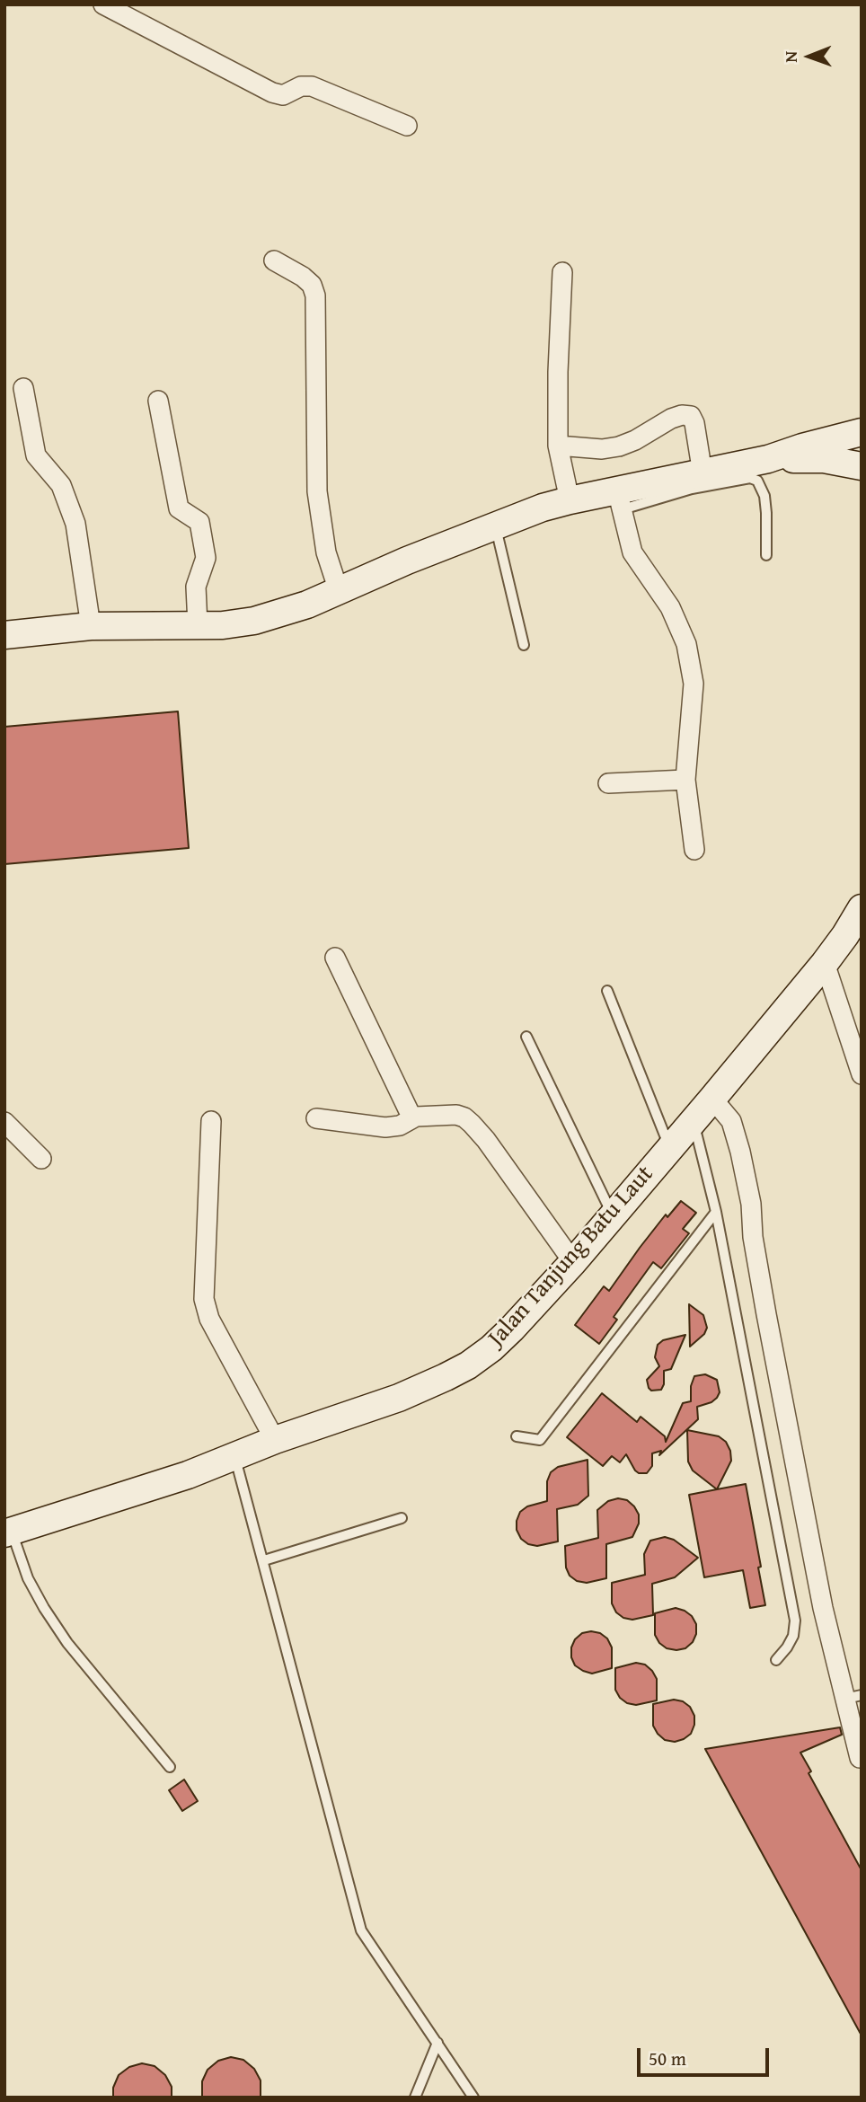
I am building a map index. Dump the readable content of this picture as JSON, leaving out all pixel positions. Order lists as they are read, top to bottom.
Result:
{
  "streets": {
    "street": ["Jalan Tanjung Batu Laut"]
  },
  "scale_bar": "50 m",
  "north": "left"
}
